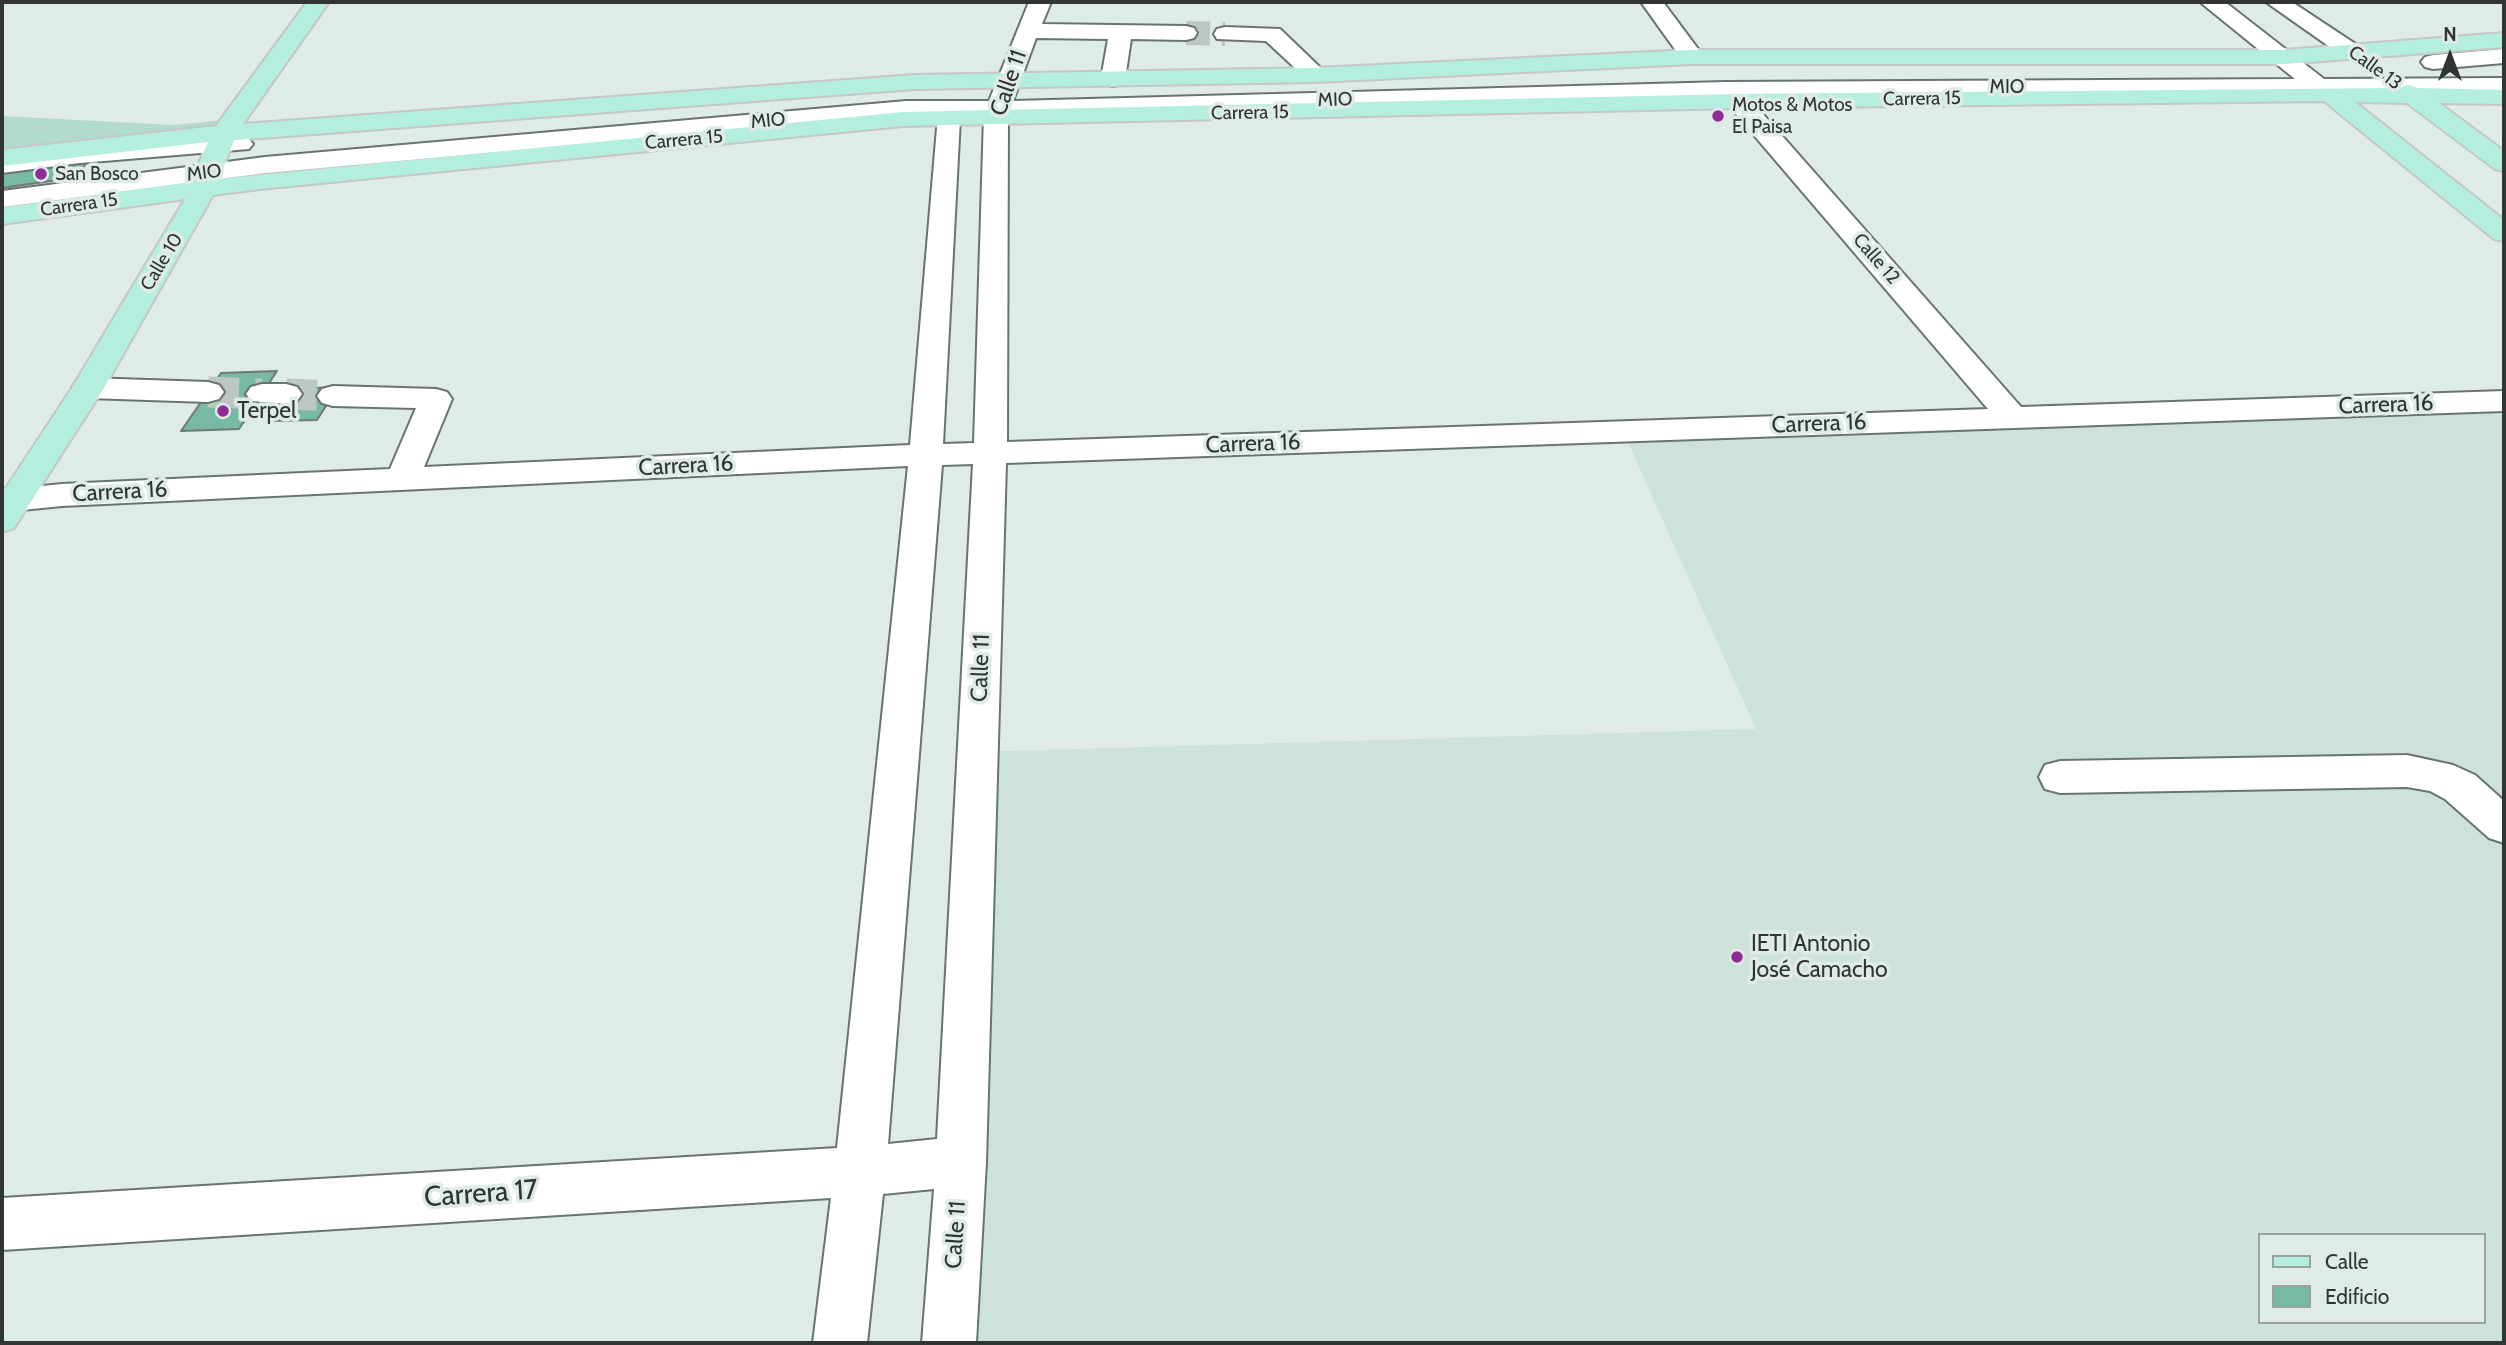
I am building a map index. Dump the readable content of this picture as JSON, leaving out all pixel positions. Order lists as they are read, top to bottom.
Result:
{
  "streets": {
    "main road": ["Calle 13", "Carrera 15", "Calle 10"],
    "street": [
      "Calle 11",
      "MIO",
      "Calle 12",
      "Carrera 16",
      "Carrera 17"
    ]
  },
  "crossings": [
    ["Calle 13", "MIO"],
    ["Calle 13", "Carrera 15"],
    ["Calle 11", "MIO"],
    ["Calle 11", "Carrera 15"],
    ["Calle 11", "Carrera 16"],
    ["Calle 11", "Carrera 17"],
    ["MIO", "Carrera 15"],
    ["MIO", "Calle 10"],
    ["Carrera 15", "Calle 12"],
    ["Carrera 15", "Calle 10"],
    ["Calle 12", "Carrera 16"],
    ["Calle 10", "Carrera 16"]
  ],
  "places": [
    "Motos & Motos El Paisa",
    "San Bosco",
    "Terpel",
    "IETI Antonio José Camacho"
  ],
  "legend": ["Calle", "Edificio"],
  "north": "top"
}
